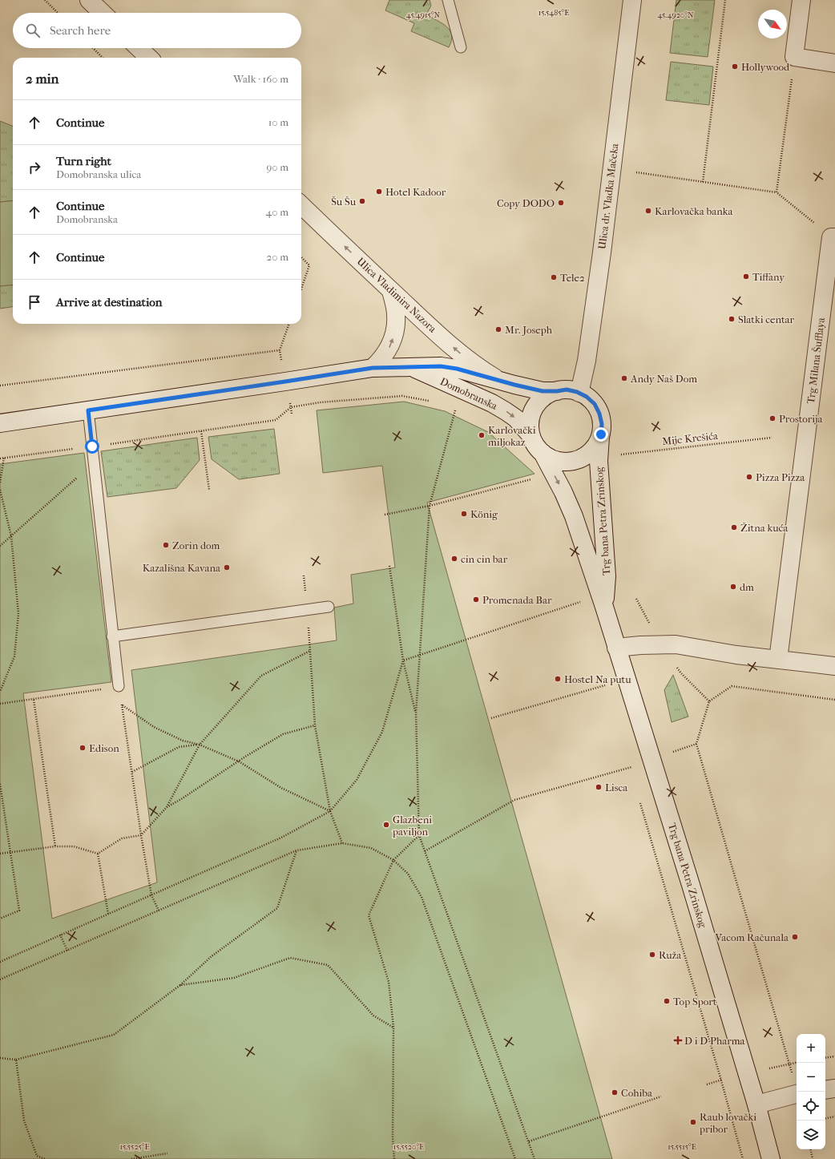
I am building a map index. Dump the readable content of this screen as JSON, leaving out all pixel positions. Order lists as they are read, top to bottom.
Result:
{
  "streets": {
    "main road": [
      "Ulica dr. Vladka Mačeka",
      "Ulica Vladimira Nazora",
      "Trg Milana Šufflaya",
      "Domobranska",
      "Trg bana Petra Zrinskog"
    ],
    "path": ["Mije Krešića"]
  },
  "crossings": [
    ["Ulica dr. Vladka Mačeka", "Domobranska"],
    ["Ulica dr. Vladka Mačeka", "Trg bana Petra Zrinskog"],
    ["Ulica Vladimira Nazora", "Domobranska"],
    ["Domobranska", "Trg bana Petra Zrinskog"]
  ],
  "one_way": ["Ulica Vladimira Nazora"],
  "places": {
    "other": [
      "Hollywood",
      "Hotel Kadoor",
      "Šu Šu",
      "Copy DODO",
      "Karlovačka banka",
      "Tiffany",
      "Tele2",
      "Slatki centar",
      "Mr. Joseph",
      "Andy Naš Dom",
      "Prostorija",
      "Karlovački miljokaz",
      "Pizza Pizza",
      "König",
      "Žitna kuća",
      "Zorin dom",
      "cin cin bar",
      "Kazališna Kavana",
      "dm",
      "Promenada Bar",
      "Hostel Na putu",
      "Edison",
      "Lisca",
      "Glazbeni paviljon",
      "Vacom Računala",
      "Ruža",
      "Top Sport",
      "Cohiba",
      "Raub lovački pribor"
    ],
    "health": ["D i D Pharma"]
  },
  "north": "bottom right",
  "page": {
    "search": "Search here",
    "heading": ["2 min", "Walk · 160 m"],
    "list": [
      ["Continue", "10 m"],
      ["Turn right", "Domobranska ulica", "90 m"],
      ["Continue", "Domobranska", "40 m"],
      ["Continue", "20 m"],
      "Arrive at destination"
    ],
    "map_buttons": ["+", "−"]
  },
  "coordinates": [
    "15.5485°E",
    "45.4915°N",
    "45.4920°N",
    "15.5525°E",
    "15.5520°E",
    "15.5515°E"
  ]
}
